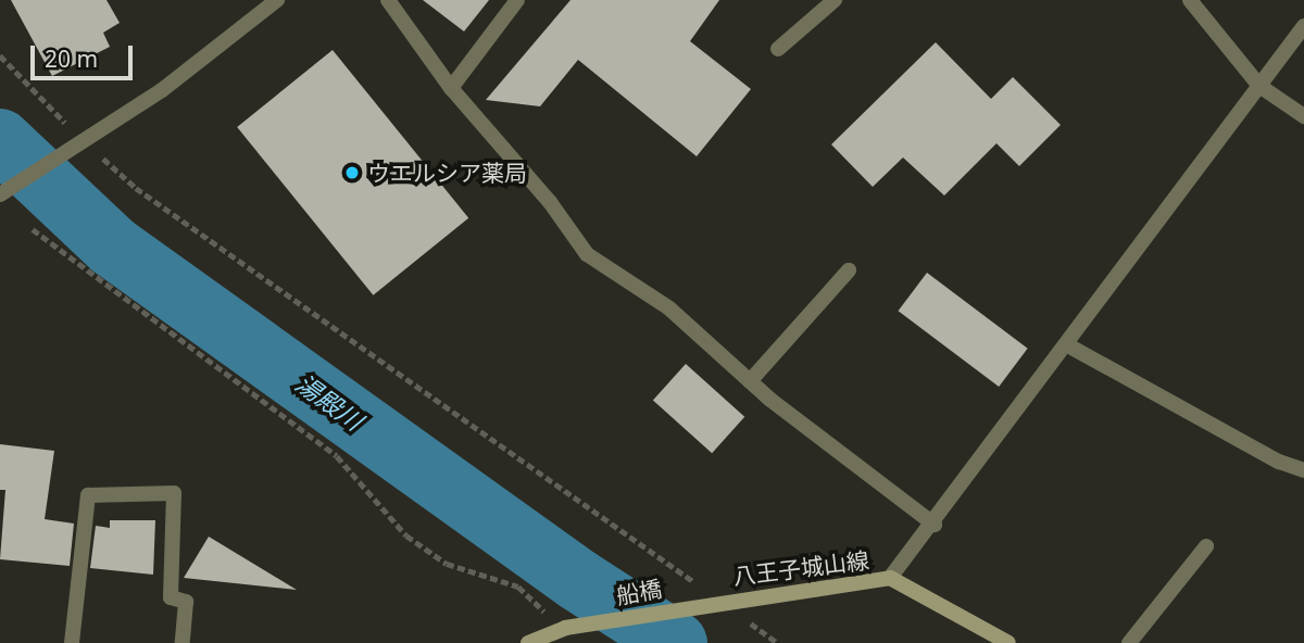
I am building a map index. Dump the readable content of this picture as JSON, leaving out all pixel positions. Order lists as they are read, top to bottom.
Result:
{
  "streets": {
    "main road": ["八王子城山線", "船橋"]
  },
  "crossings": [
    ["八王子城山線", "船橋"]
  ],
  "water": ["湯殿川"],
  "places": ["ウエルシア薬局"],
  "scale_bar": "20 m"
}
